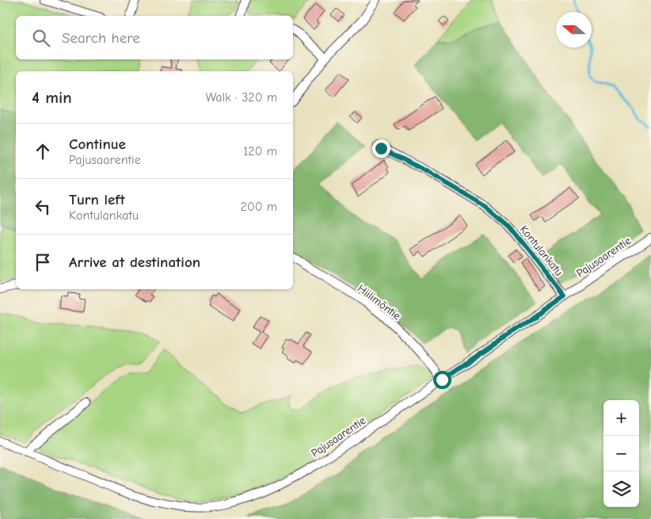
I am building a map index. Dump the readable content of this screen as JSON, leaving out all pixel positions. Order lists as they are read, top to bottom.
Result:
{
  "streets": {
    "street": ["Kontulankatu", "Pajusaarentie", "Hiilimöntie"]
  },
  "crossings": [
    ["Kontulankatu", "Pajusaarentie"],
    ["Pajusaarentie", "Hiilimöntie"]
  ],
  "north": "left",
  "page": {
    "search": "Search here",
    "heading": ["4 min", "Walk · 320 m"],
    "list": [
      ["Continue", "Pajusaarentie", "120 m"],
      ["Turn left", "Kontulankatu", "200 m"],
      "Arrive at destination"
    ],
    "map_buttons": ["+", "−"]
  }
}
